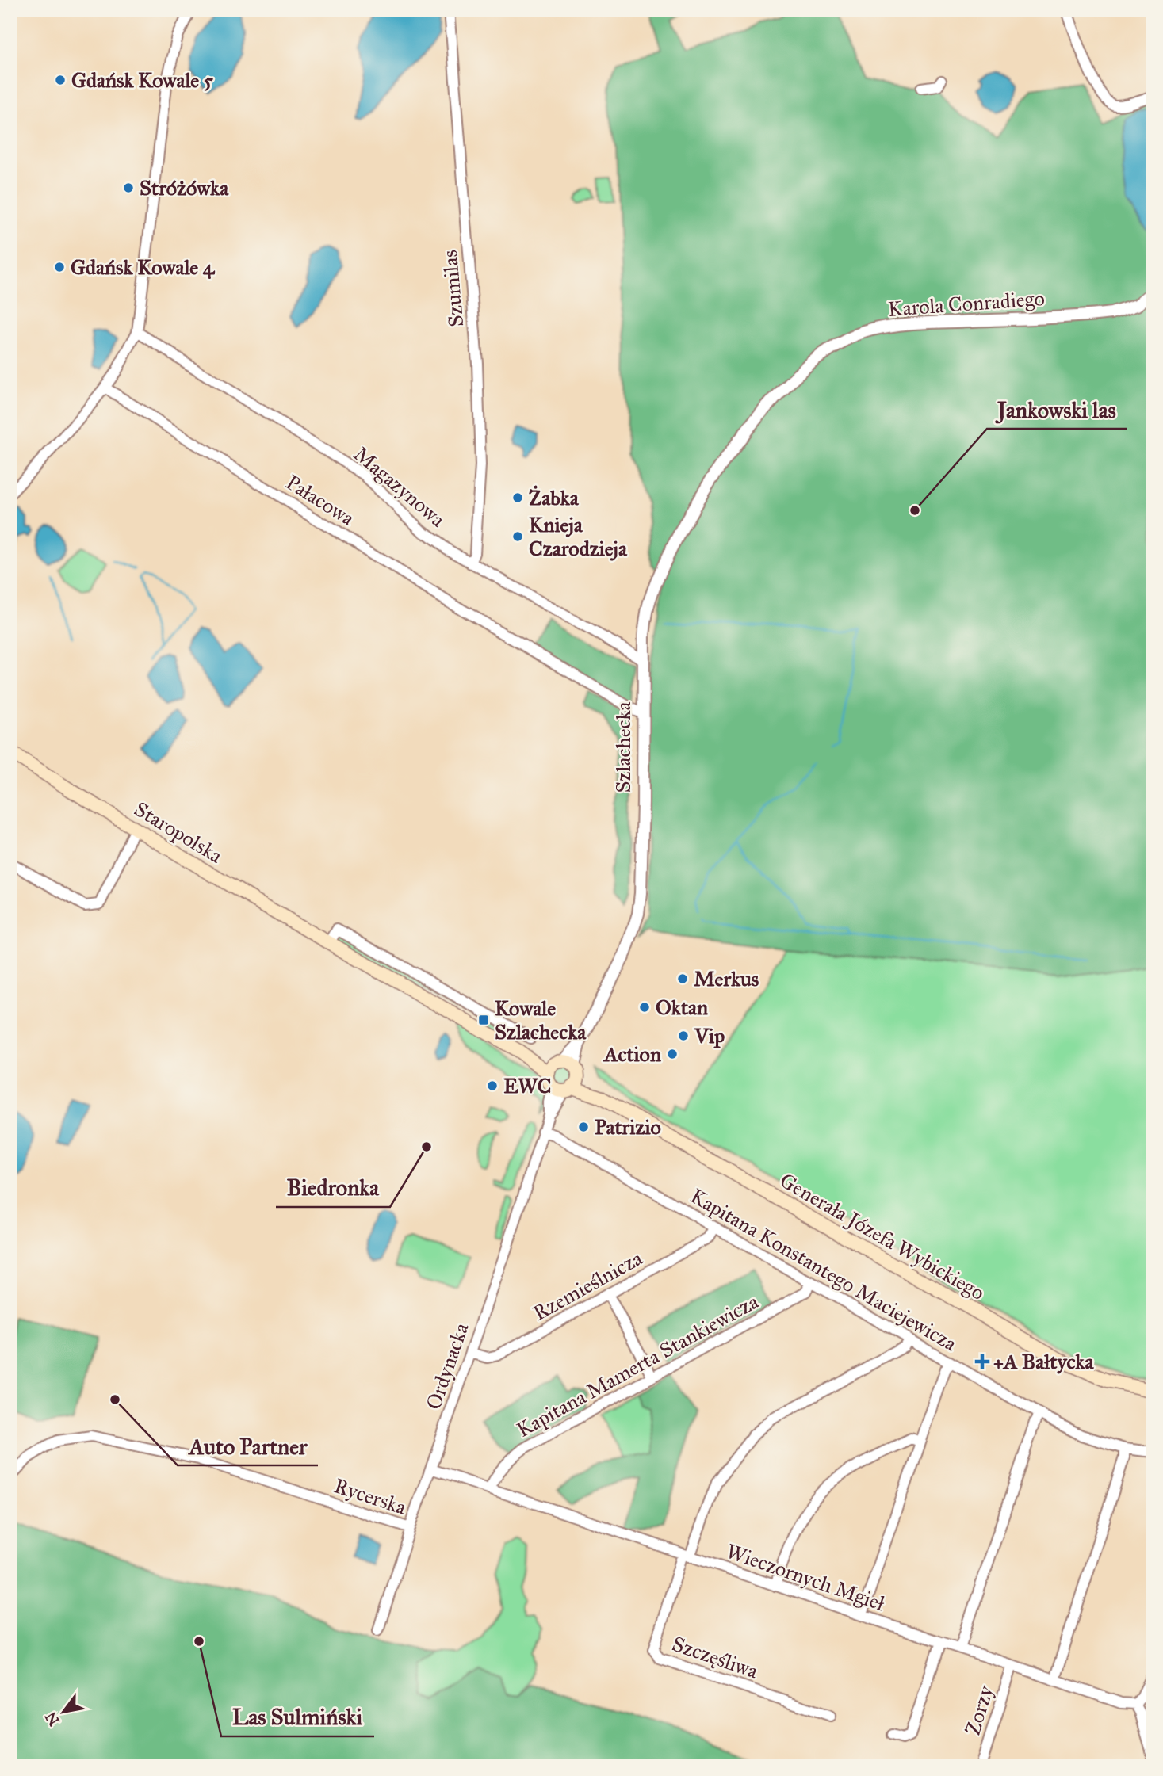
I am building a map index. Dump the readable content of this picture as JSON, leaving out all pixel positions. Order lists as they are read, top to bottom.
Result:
{
  "streets": {
    "main road": ["Staropolska", "Generała Józefa Wybickiego"],
    "street": [
      "Szumilas",
      "Karola Conradiego",
      "Magazynowa",
      "Pałacowa",
      "Szlachecka",
      "Kapitana Konstantego Maciejewicza",
      "Rzemieślnicza",
      "Kapitana Mamerta Stankiewicza",
      "Ordynacka",
      "Rycerska",
      "Wieczornych Mgieł",
      "Szczęśliwa",
      "Zorzy"
    ]
  },
  "crossings": [
    ["Szumilas", "Magazynowa"],
    ["Karola Conradiego", "Szlachecka"],
    ["Magazynowa", "Szlachecka"],
    ["Pałacowa", "Szlachecka"],
    ["Szlachecka", "Staropolska"],
    ["Szlachecka", "Generała Józefa Wybickiego"],
    ["Szlachecka", "Ordynacka"],
    ["Staropolska", "Generała Józefa Wybickiego"],
    ["Staropolska", "Ordynacka"],
    ["Generała Józefa Wybickiego", "Ordynacka"],
    ["Kapitana Konstantego Maciejewicza", "Rzemieślnicza"],
    ["Kapitana Konstantego Maciejewicza", "Kapitana Mamerta Stankiewicza"],
    ["Kapitana Konstantego Maciejewicza", "Ordynacka"],
    ["Kapitana Konstantego Maciejewicza", "Szczęśliwa"],
    ["Rzemieślnicza", "Ordynacka"],
    ["Kapitana Mamerta Stankiewicza", "Wieczornych Mgieł"],
    ["Ordynacka", "Rycerska"],
    ["Ordynacka", "Wieczornych Mgieł"],
    ["Wieczornych Mgieł", "Szczęśliwa"],
    ["Wieczornych Mgieł", "Zorzy"]
  ],
  "places": {
    "other": [
      "Gdańsk Kowale 5",
      "Stróżówka",
      "Gdańsk Kowale 4",
      "Żabka",
      "Jankowski las",
      "Knieja Czarodzieja",
      "Merkus",
      "Oktan",
      "Vip",
      "Action",
      "EWC",
      "Patrizio",
      "Biedronka",
      "Auto Partner",
      "Las Sulmiński"
    ],
    "transit": ["Kowale Szlachecka"],
    "health": ["+A Bałtycka"]
  },
  "north": "bottom left"
}
